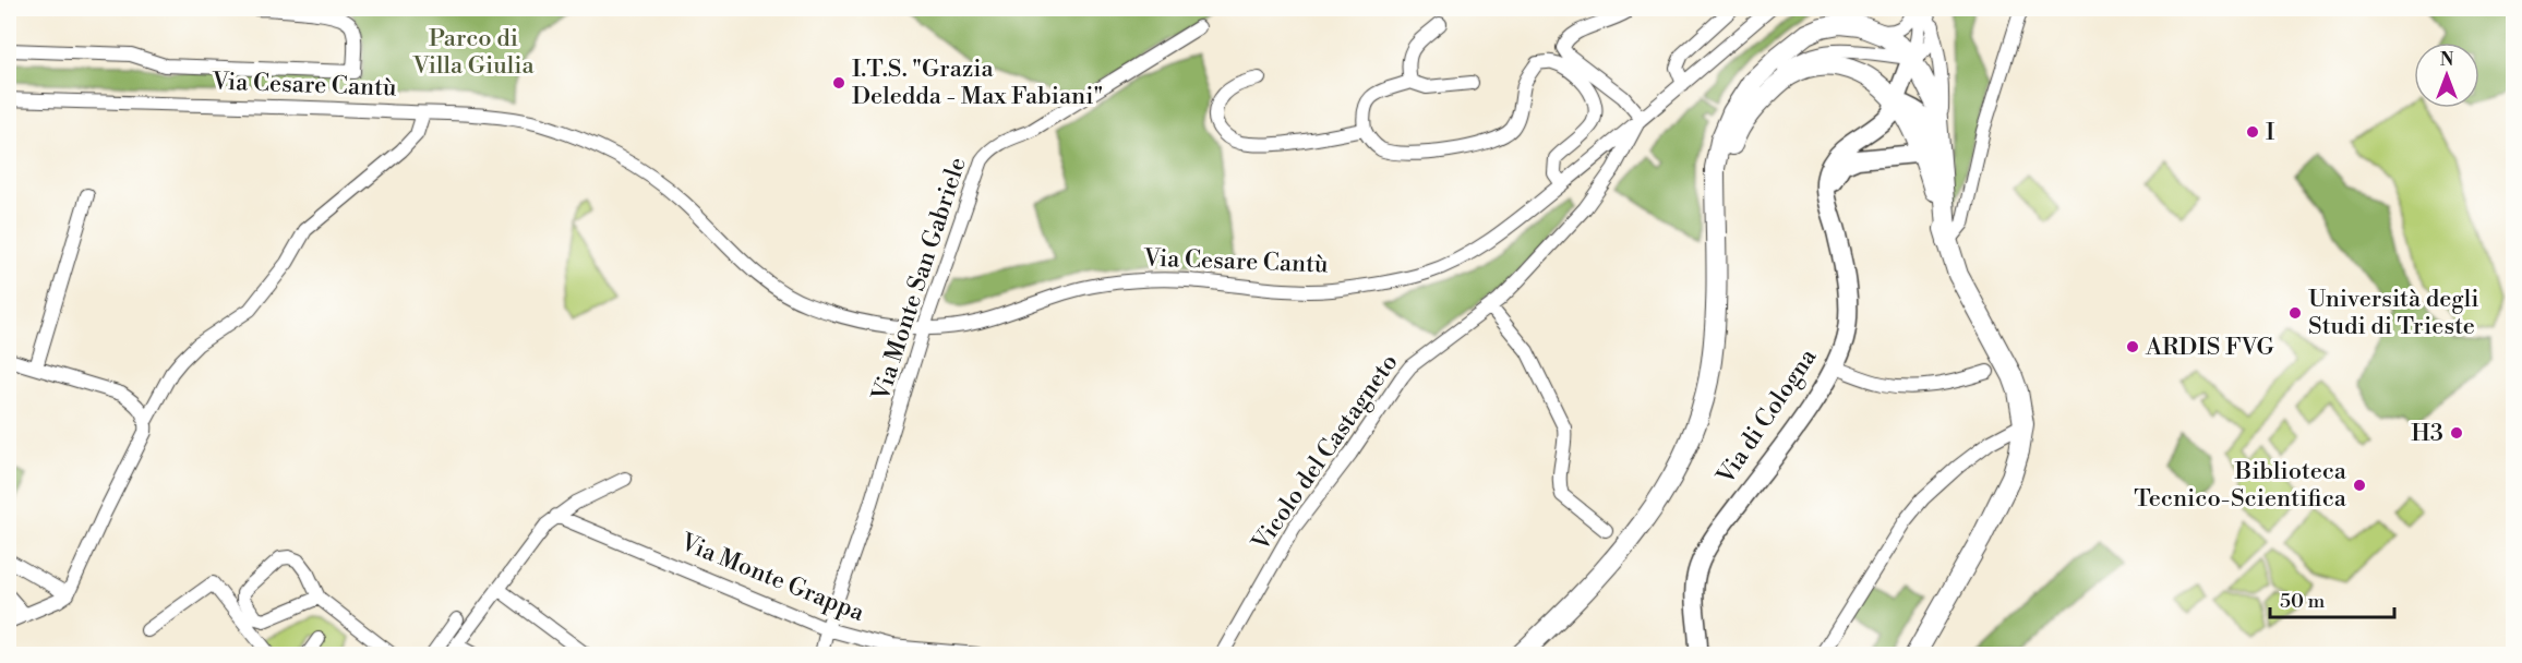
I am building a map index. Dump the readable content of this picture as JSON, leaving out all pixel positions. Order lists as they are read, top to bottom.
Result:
{
  "streets": {
    "main road": ["Via di Cologna"],
    "street": [
      "Via Cesare Cantù",
      "Via Monte San Gabriele",
      "Vicolo del Castagneto",
      "Via Monte Grappa"
    ]
  },
  "crossings": [
    ["Via Cesare Cantù", "Via Monte San Gabriele"],
    ["Via Cesare Cantù", "Vicolo del Castagneto"],
    ["Via Monte San Gabriele", "Via Monte Grappa"]
  ],
  "parks": ["Parco di Villa Giulia"],
  "places": [
    "I.T.S. \"Grazia Deledda - Max Fabiani\"",
    "I",
    "Università degli Studi di Trieste",
    "ARDIS FVG",
    "H3",
    "Biblioteca Tecnico-Scientifica"
  ],
  "scale_bar": "50 m",
  "north": "top"
}
